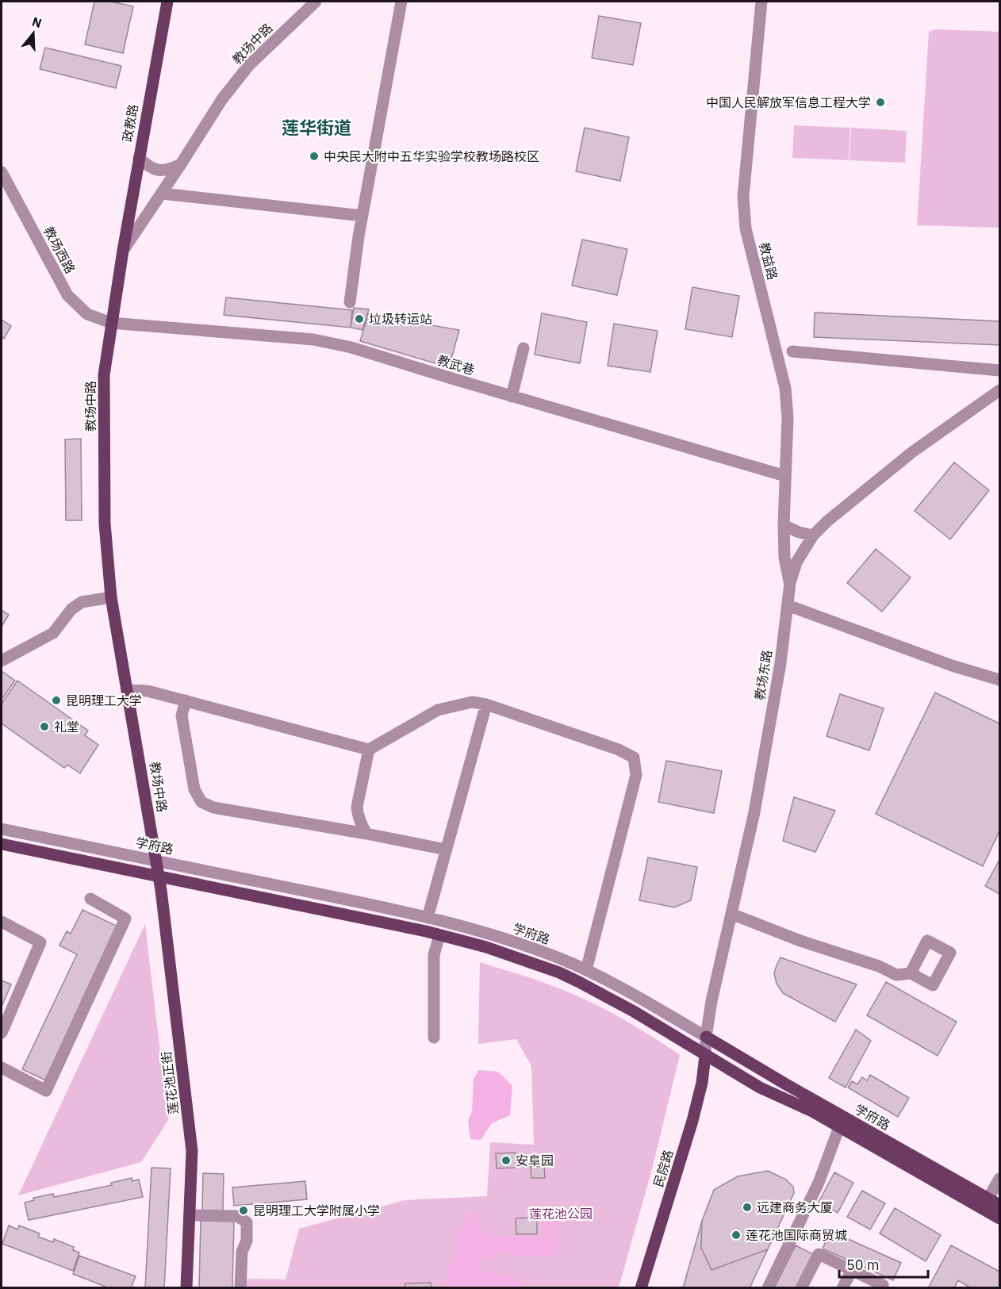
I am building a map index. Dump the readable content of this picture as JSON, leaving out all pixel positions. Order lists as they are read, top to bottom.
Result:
{
  "streets": {
    "main road": [
      "教场中路",
      "政教路",
      "学府路",
      "莲花池正街",
      "民院路"
    ],
    "street": [
      "教场西路",
      "教益路",
      "教武巷",
      "教场东路"
    ]
  },
  "crossings": [
    ["教场中路", "政教路"],
    ["教场中路", "教场西路"],
    ["教场中路", "教武巷"],
    ["教场中路", "学府路"],
    ["教场中路", "莲花池正街"],
    ["教场西路", "教武巷"],
    ["教益路", "教武巷"],
    ["教益路", "教场东路"],
    ["教场东路", "学府路"],
    ["教场东路", "民院路"],
    ["学府路", "莲花池正街"],
    ["学府路", "民院路"]
  ],
  "districts": ["莲华街道"],
  "parks": ["莲花池公园"],
  "places": [
    "中国人民解放军信息工程大学",
    "中央民大附中五华实验学校教场路校区",
    "垃圾转运站",
    "昆明理工大学",
    "礼堂",
    "安阜园",
    "远建商务大厦",
    "昆明理工大学附属小学",
    "莲花池国际商贸城"
  ],
  "scale_bar": "50 m",
  "north": "top"
}
